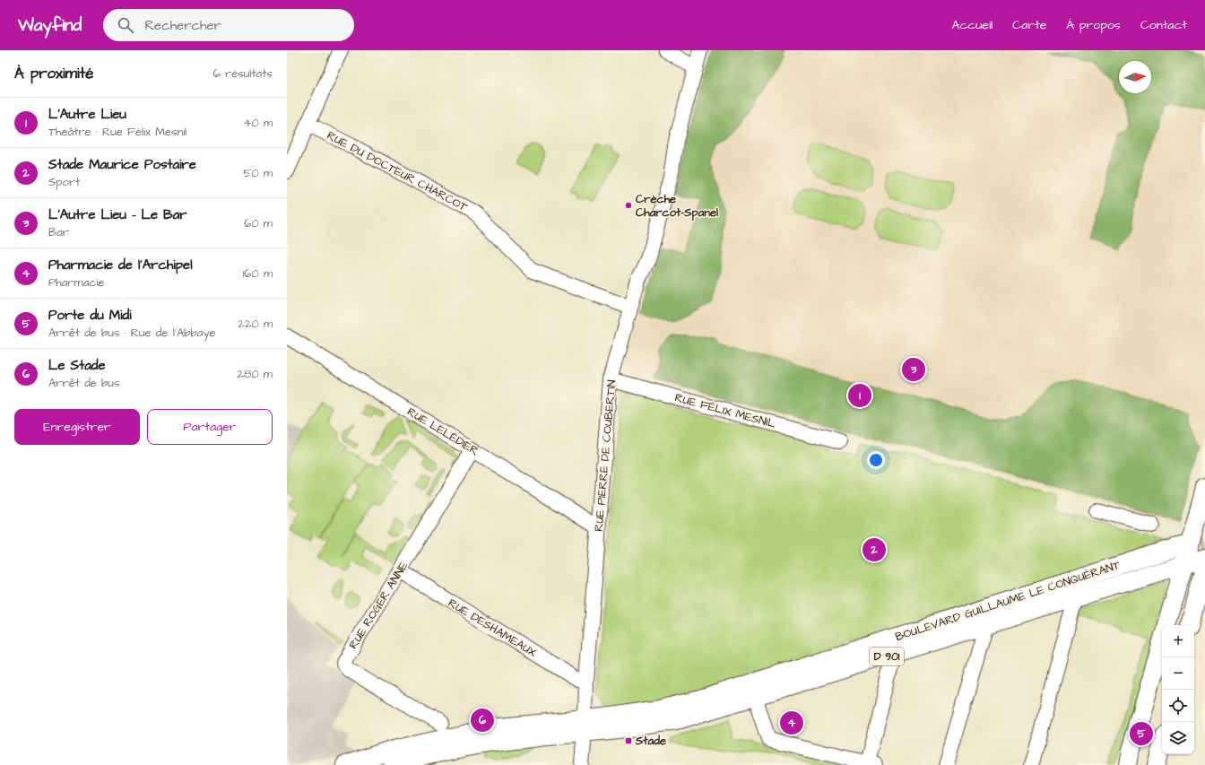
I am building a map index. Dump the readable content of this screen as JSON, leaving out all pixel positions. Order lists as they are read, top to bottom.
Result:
{
  "streets": {
    "main road": ["BOULEVARD GUILLAUME LE CONQUÉRANT", "D 901"],
    "street": [
      "RUE DU DOCTEUR CHARCOT",
      "RUE FÉLIX MESNIL",
      "RUE LELÉDIER",
      "RUE PIERRE DE COUBERTIN",
      "RUE ROGER ANNE",
      "RUE DESHAMEAUX"
    ]
  },
  "crossings": [
    ["RUE DU DOCTEUR CHARCOT", "RUE PIERRE DE COUBERTIN"],
    ["RUE FÉLIX MESNIL", "RUE PIERRE DE COUBERTIN"],
    ["RUE LELÉDIER", "RUE PIERRE DE COUBERTIN"],
    ["RUE LELÉDIER", "RUE ROGER ANNE"],
    ["RUE PIERRE DE COUBERTIN", "BOULEVARD GUILLAUME LE CONQUÉRANT"],
    ["RUE PIERRE DE COUBERTIN", "RUE DESHAMEAUX"],
    ["RUE ROGER ANNE", "RUE DESHAMEAUX"]
  ],
  "places": {
    "other": ["Crèche Charcot-Spanel"],
    "transit": ["Stade"]
  },
  "north": "right",
  "page": {
    "header": "Wayfind",
    "search": "Rechercher",
    "nav": [
      "Accueil",
      "Carte",
      "À propos",
      "Contact"
    ],
    "heading": ["À proximité", "6 résultats"],
    "list": [
      {
        "mark": "1",
        "name": "L'Autre Lieu",
        "note": "Théâtre · Rue Félix Mesnil",
        "value": "40 m"
      },
      {
        "mark": "2",
        "name": "Stade Maurice Postaire",
        "note": "Sport",
        "value": "50 m"
      },
      {
        "mark": "3",
        "name": "L'Autre Lieu - Le Bar",
        "note": "Bar",
        "value": "60 m"
      },
      {
        "mark": "4",
        "name": "Pharmacie de l'Archipel",
        "note": "Pharmacie",
        "value": "160 m"
      },
      {
        "mark": "5",
        "name": "Porte du Midi",
        "note": "Arrêt de bus · Rue de l'Abbaye",
        "value": "220 m"
      },
      {
        "mark": "6",
        "name": "Le Stade",
        "note": "Arrêt de bus",
        "value": "280 m"
      }
    ],
    "pins": [
      "3",
      "1",
      "2",
      "6",
      "4",
      "5"
    ],
    "buttons": ["Enregistrer", "Partager"],
    "map_buttons": ["+", "−"]
  }
}
